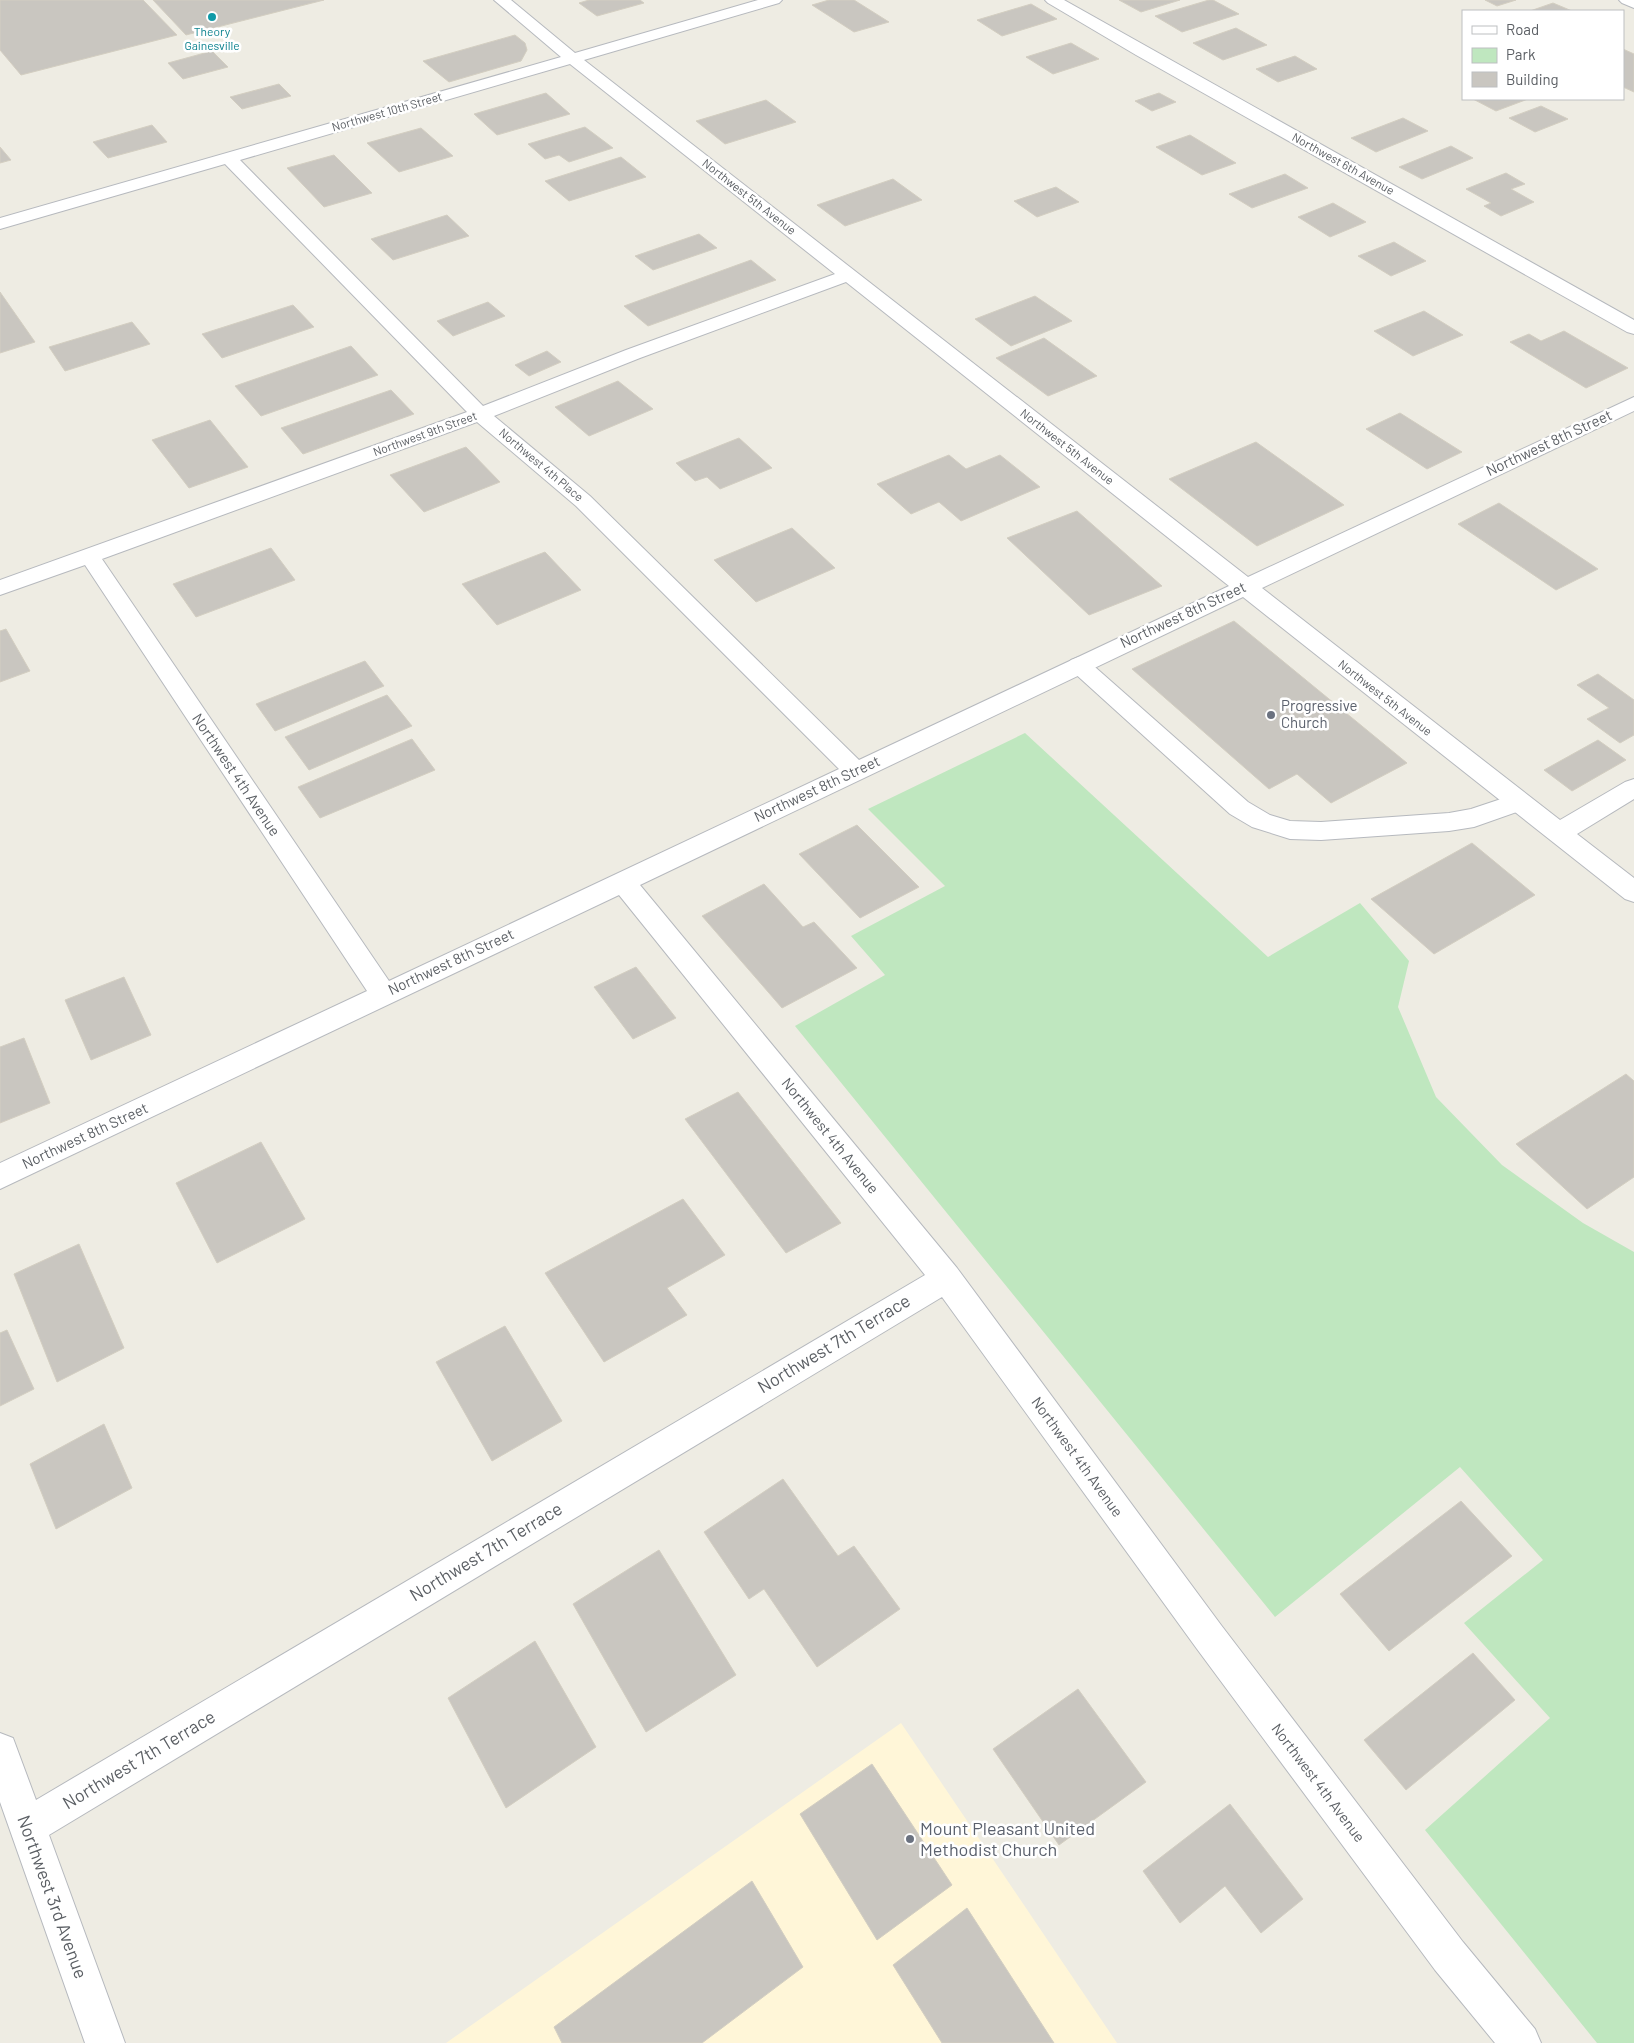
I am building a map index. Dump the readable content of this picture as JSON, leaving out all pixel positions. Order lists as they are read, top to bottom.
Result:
{
  "streets": {
    "street": [
      "Northwest 10th Street",
      "Northwest 6th Avenue",
      "Northwest 5th Avenue",
      "Northwest 9th Street",
      "Northwest 8th Street",
      "Northwest 4th Place",
      "Northwest 4th Avenue",
      "Northwest 7th Terrace",
      "Northwest 3rd Avenue"
    ]
  },
  "crossings": [
    ["Northwest 10th Street", "Northwest 5th Avenue"],
    ["Northwest 10th Street", "Northwest 4th Place"],
    ["Northwest 5th Avenue", "Northwest 9th Street"],
    ["Northwest 5th Avenue", "Northwest 8th Street"],
    ["Northwest 9th Street", "Northwest 4th Place"],
    ["Northwest 9th Street", "Northwest 4th Avenue"],
    ["Northwest 8th Street", "Northwest 4th Place"],
    ["Northwest 8th Street", "Northwest 4th Avenue"],
    ["Northwest 4th Avenue", "Northwest 7th Terrace"],
    ["Northwest 7th Terrace", "Northwest 3rd Avenue"]
  ],
  "places": ["Theory Gainesville", "Progressive Church", "Mount Pleasant United Methodist Church"],
  "legend": ["Road", "Park", "Building"]
}
